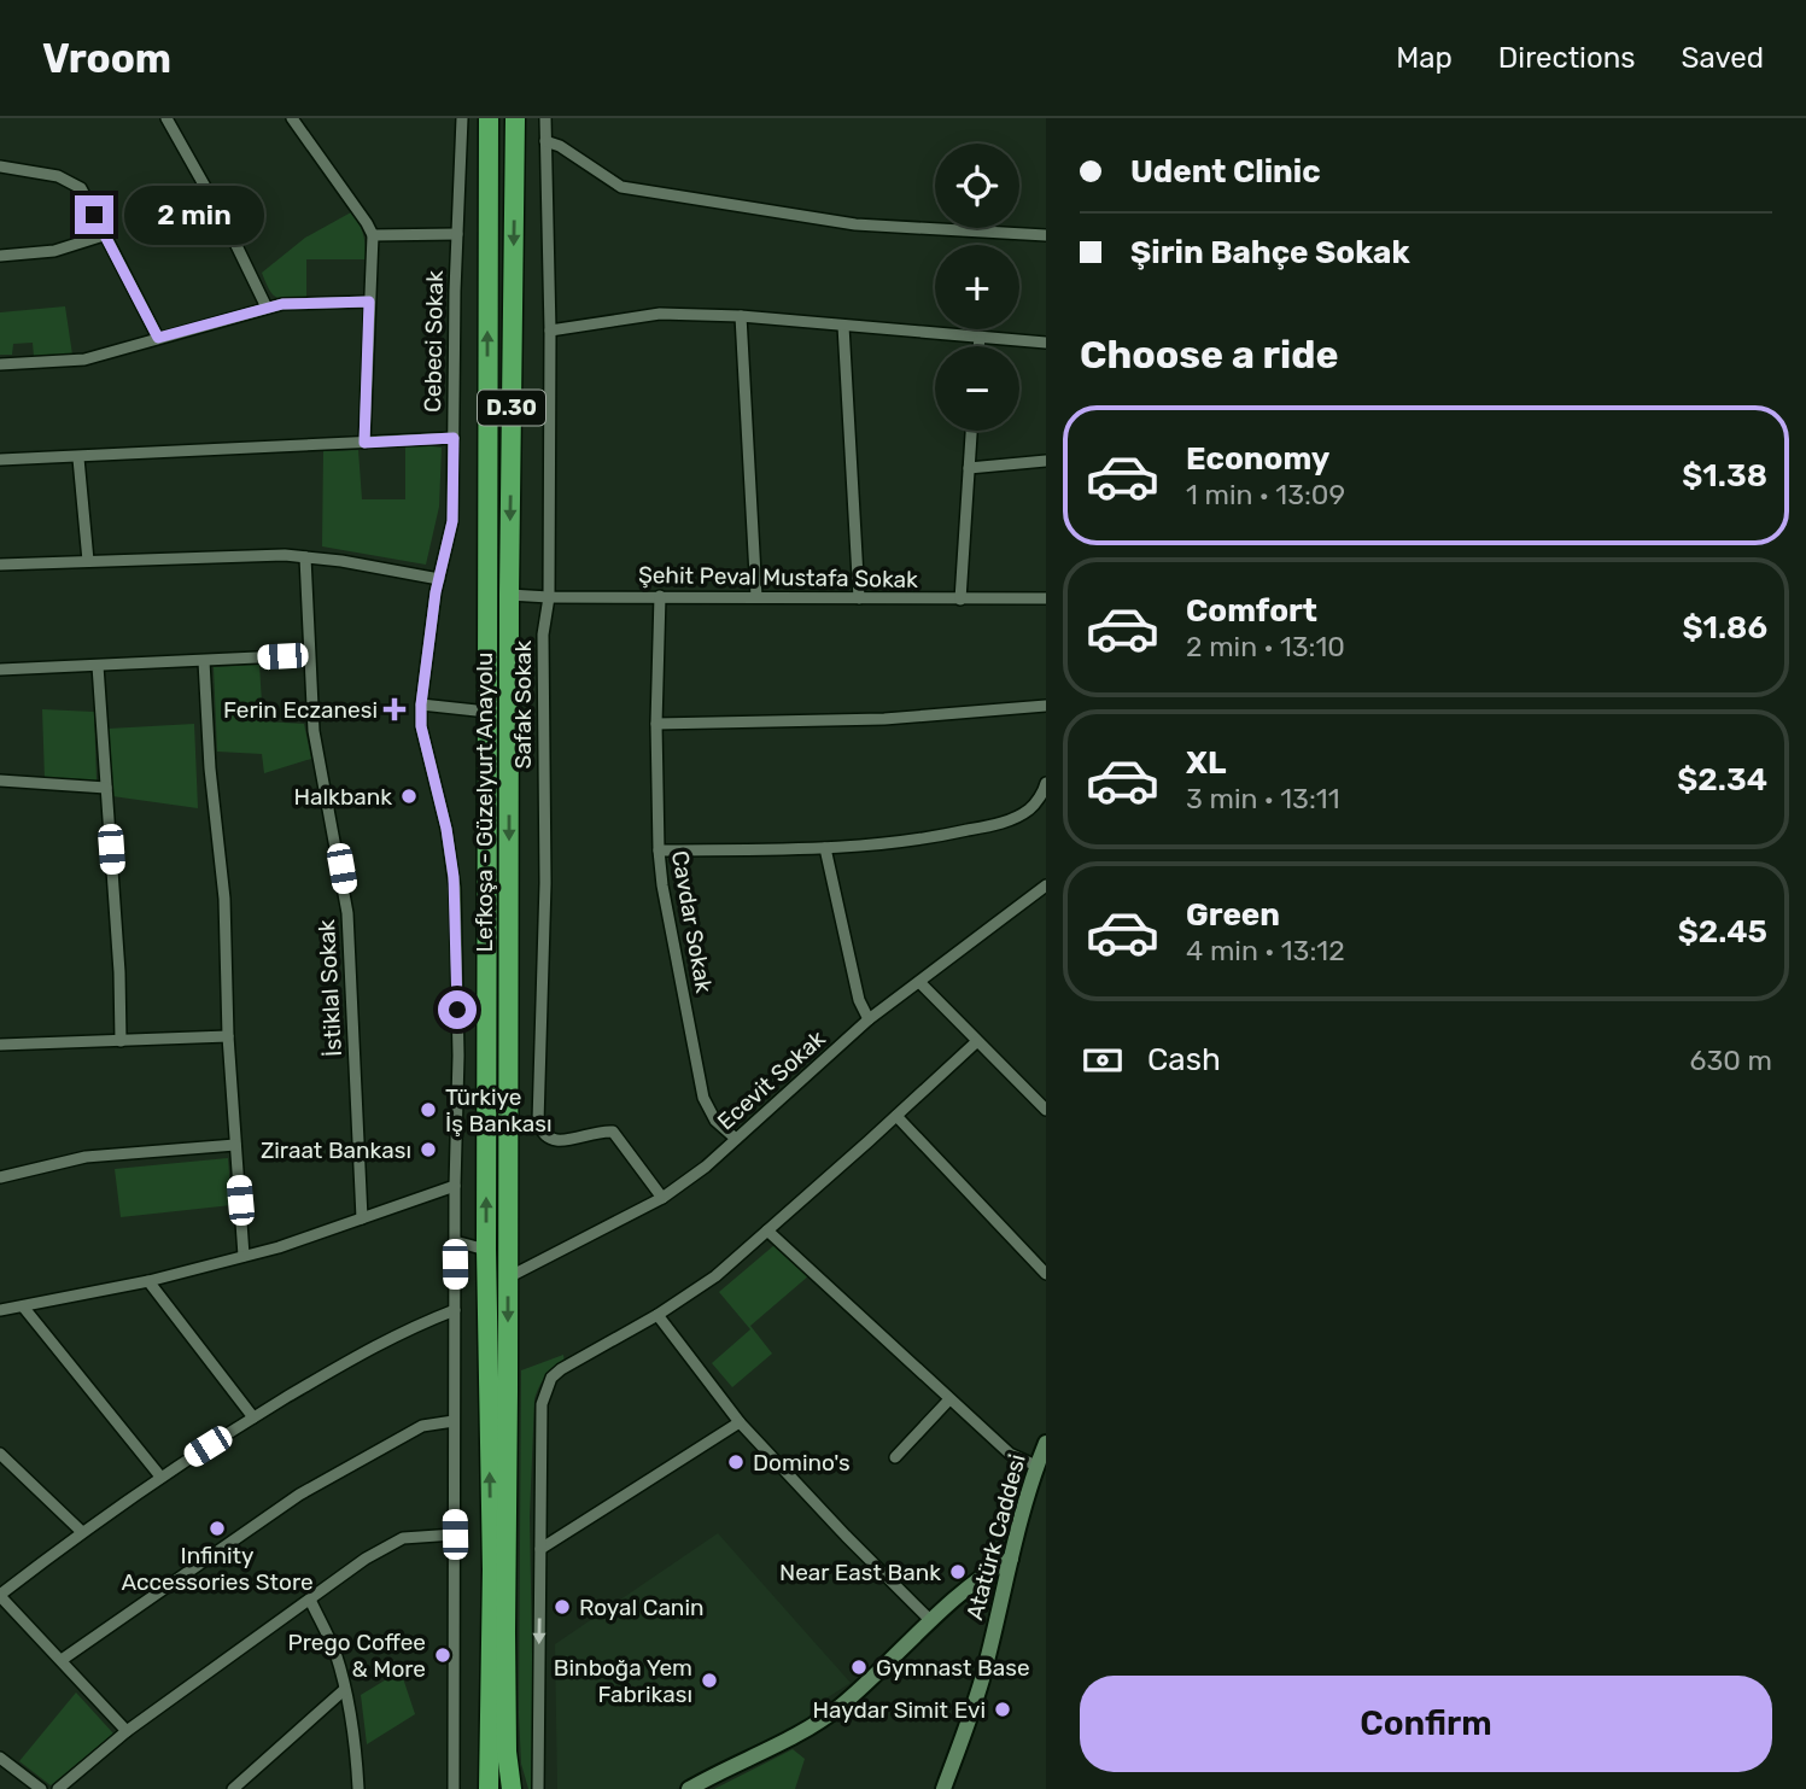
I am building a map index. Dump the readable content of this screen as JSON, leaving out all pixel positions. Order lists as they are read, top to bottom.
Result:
{
  "streets": {
    "highway": ["D.30", "Lefkoşa - Güzelyurt Anayolu"],
    "street": [
      "Cebeci Sokak",
      "Şehit Peval Mustafa Sokak",
      "Safak Sokak",
      "Cavdar Sokak",
      "İstiklal Sokak",
      "Ecevit Sokak",
      "Atatürk Caddesi"
    ]
  },
  "crossings": [
    ["Şehit Peval Mustafa Sokak", "Safak Sokak"],
    ["Şehit Peval Mustafa Sokak", "Lefkoşa - Güzelyurt Anayolu"],
    ["Şehit Peval Mustafa Sokak", "Cavdar Sokak"],
    ["Safak Sokak", "Ecevit Sokak"],
    ["Lefkoşa - Güzelyurt Anayolu", "Ecevit Sokak"],
    ["Cavdar Sokak", "Ecevit Sokak"]
  ],
  "places": {
    "health": ["Ferin Eczanesi"],
    "other": [
      "Halkbank",
      "Türkiye İş Bankası",
      "Ziraat Bankası",
      "Domino's",
      "Infinity Accessories Store",
      "Near East Bank",
      "Royal Canin",
      "Prego Coffee & More",
      "Gymnast Base",
      "Binboğa Yem Fabrikası",
      "Haydar Simit Evi"
    ]
  },
  "page": {
    "header": "Vroom",
    "nav": ["Map", "Directions", "Saved"],
    "banner": ["Udent Clinic", "Şirin Bahçe Sokak"],
    "map_buttons": ["+", "−"],
    "bubble": "2 min",
    "heading": "Choose a ride",
    "list": [
      {
        "name": "Economy",
        "note": "1 min · 13:09",
        "value": "$1.38"
      },
      {
        "name": "Comfort",
        "note": "2 min · 13:10",
        "value": "$1.86"
      },
      {
        "name": "XL",
        "note": "3 min · 13:11",
        "value": "$2.34"
      },
      {
        "name": "Green",
        "note": "4 min · 13:12",
        "value": "$2.45"
      }
    ],
    "pay": ["Cash", "630 m"],
    "buttons": "Confirm"
  }
}
